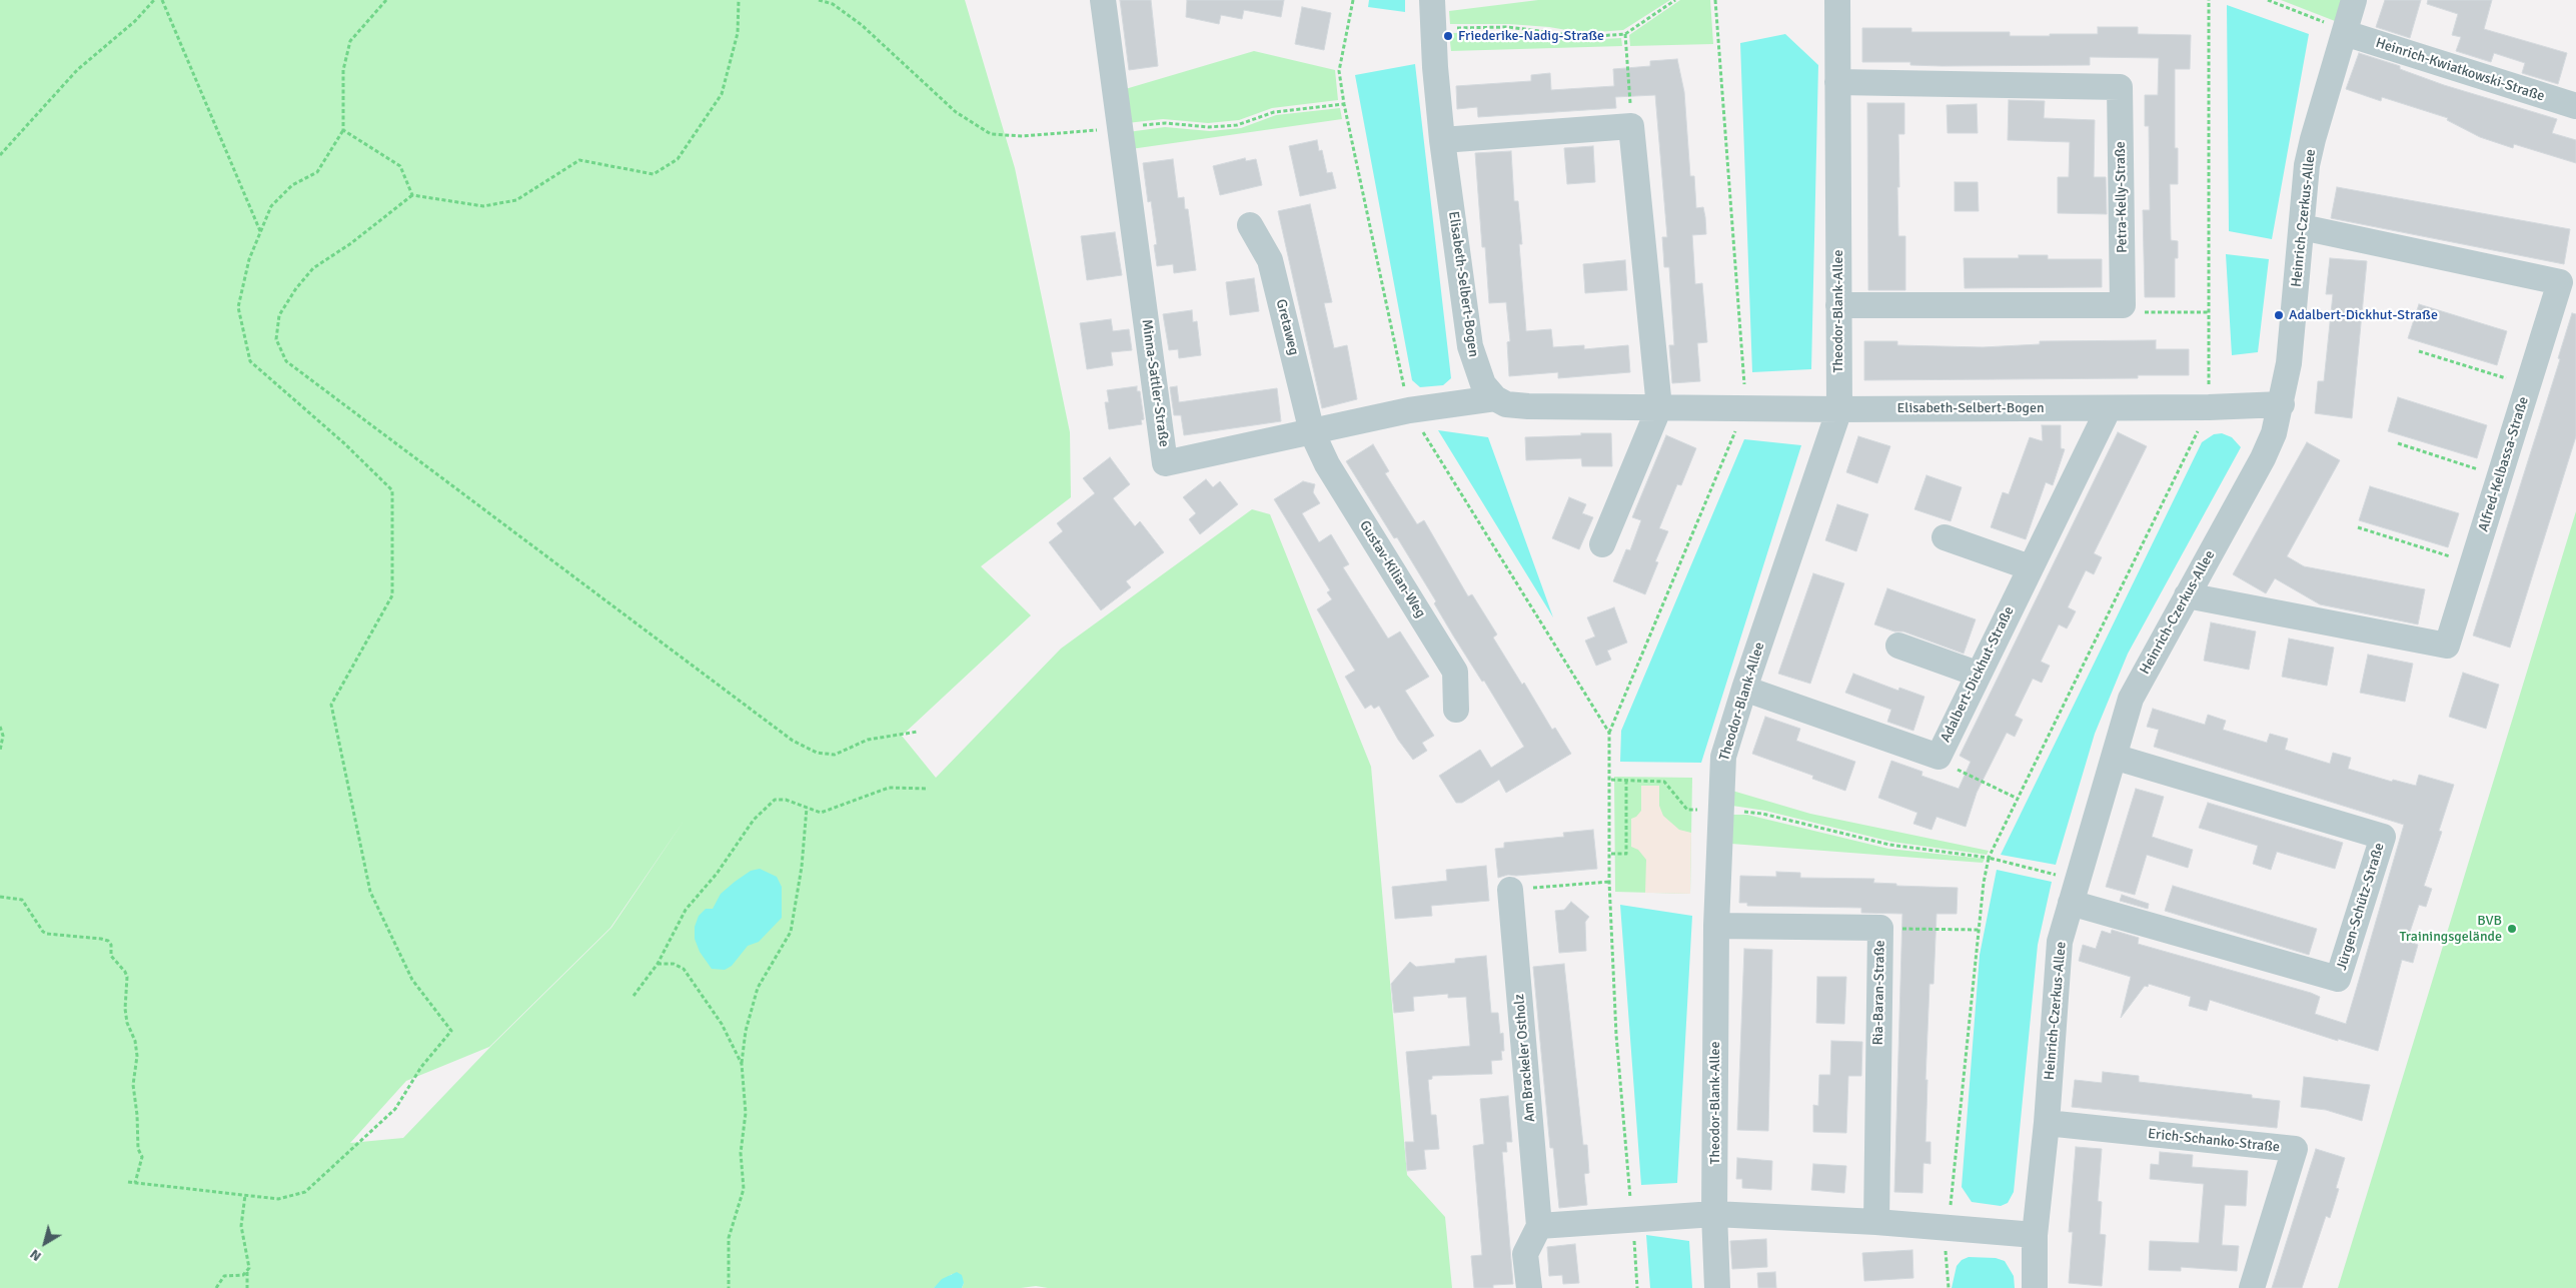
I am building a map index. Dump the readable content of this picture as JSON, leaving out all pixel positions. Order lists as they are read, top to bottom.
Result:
{
  "streets": {
    "street": [
      "Heinrich-Kwiatkowski-Straße",
      "Petra-Kelly-Straße",
      "Heinrich-Czerkus-Allee",
      "Elisabeth-Selbert-Bogen",
      "Theodor-Blank-Allee",
      "Gretaweg",
      "Minna-Sattler-Straße",
      "Alfred-Kelbassa-Straße",
      "Gustav-Kilian-Weg",
      "Adalbert-Dickhut-Straße",
      "Jürgen-Schütz-Straße",
      "Ria-Baran-Straße",
      "Am Brackeler Ostholz",
      "Erich-Schanko-Straße"
    ]
  },
  "crossings": [
    ["Heinrich-Kwiatkowski-Straße", "Heinrich-Czerkus-Allee"],
    ["Petra-Kelly-Straße", "Theodor-Blank-Allee"],
    ["Heinrich-Czerkus-Allee", "Elisabeth-Selbert-Bogen"],
    ["Heinrich-Czerkus-Allee", "Alfred-Kelbassa-Straße"],
    ["Heinrich-Czerkus-Allee", "Jürgen-Schütz-Straße"],
    ["Heinrich-Czerkus-Allee", "Erich-Schanko-Straße"],
    ["Elisabeth-Selbert-Bogen", "Theodor-Blank-Allee"],
    ["Elisabeth-Selbert-Bogen", "Minna-Sattler-Straße"],
    ["Elisabeth-Selbert-Bogen", "Adalbert-Dickhut-Straße"],
    ["Theodor-Blank-Allee", "Adalbert-Dickhut-Straße"],
    ["Theodor-Blank-Allee", "Ria-Baran-Straße"],
    ["Gretaweg", "Minna-Sattler-Straße"],
    ["Gretaweg", "Gustav-Kilian-Weg"],
    ["Minna-Sattler-Straße", "Gustav-Kilian-Weg"]
  ],
  "places": ["Friederike-Nadig-Straße", "Adalbert-Dickhut-Straße", "BVB Trainingsgelände"],
  "north": "bottom left"
}
